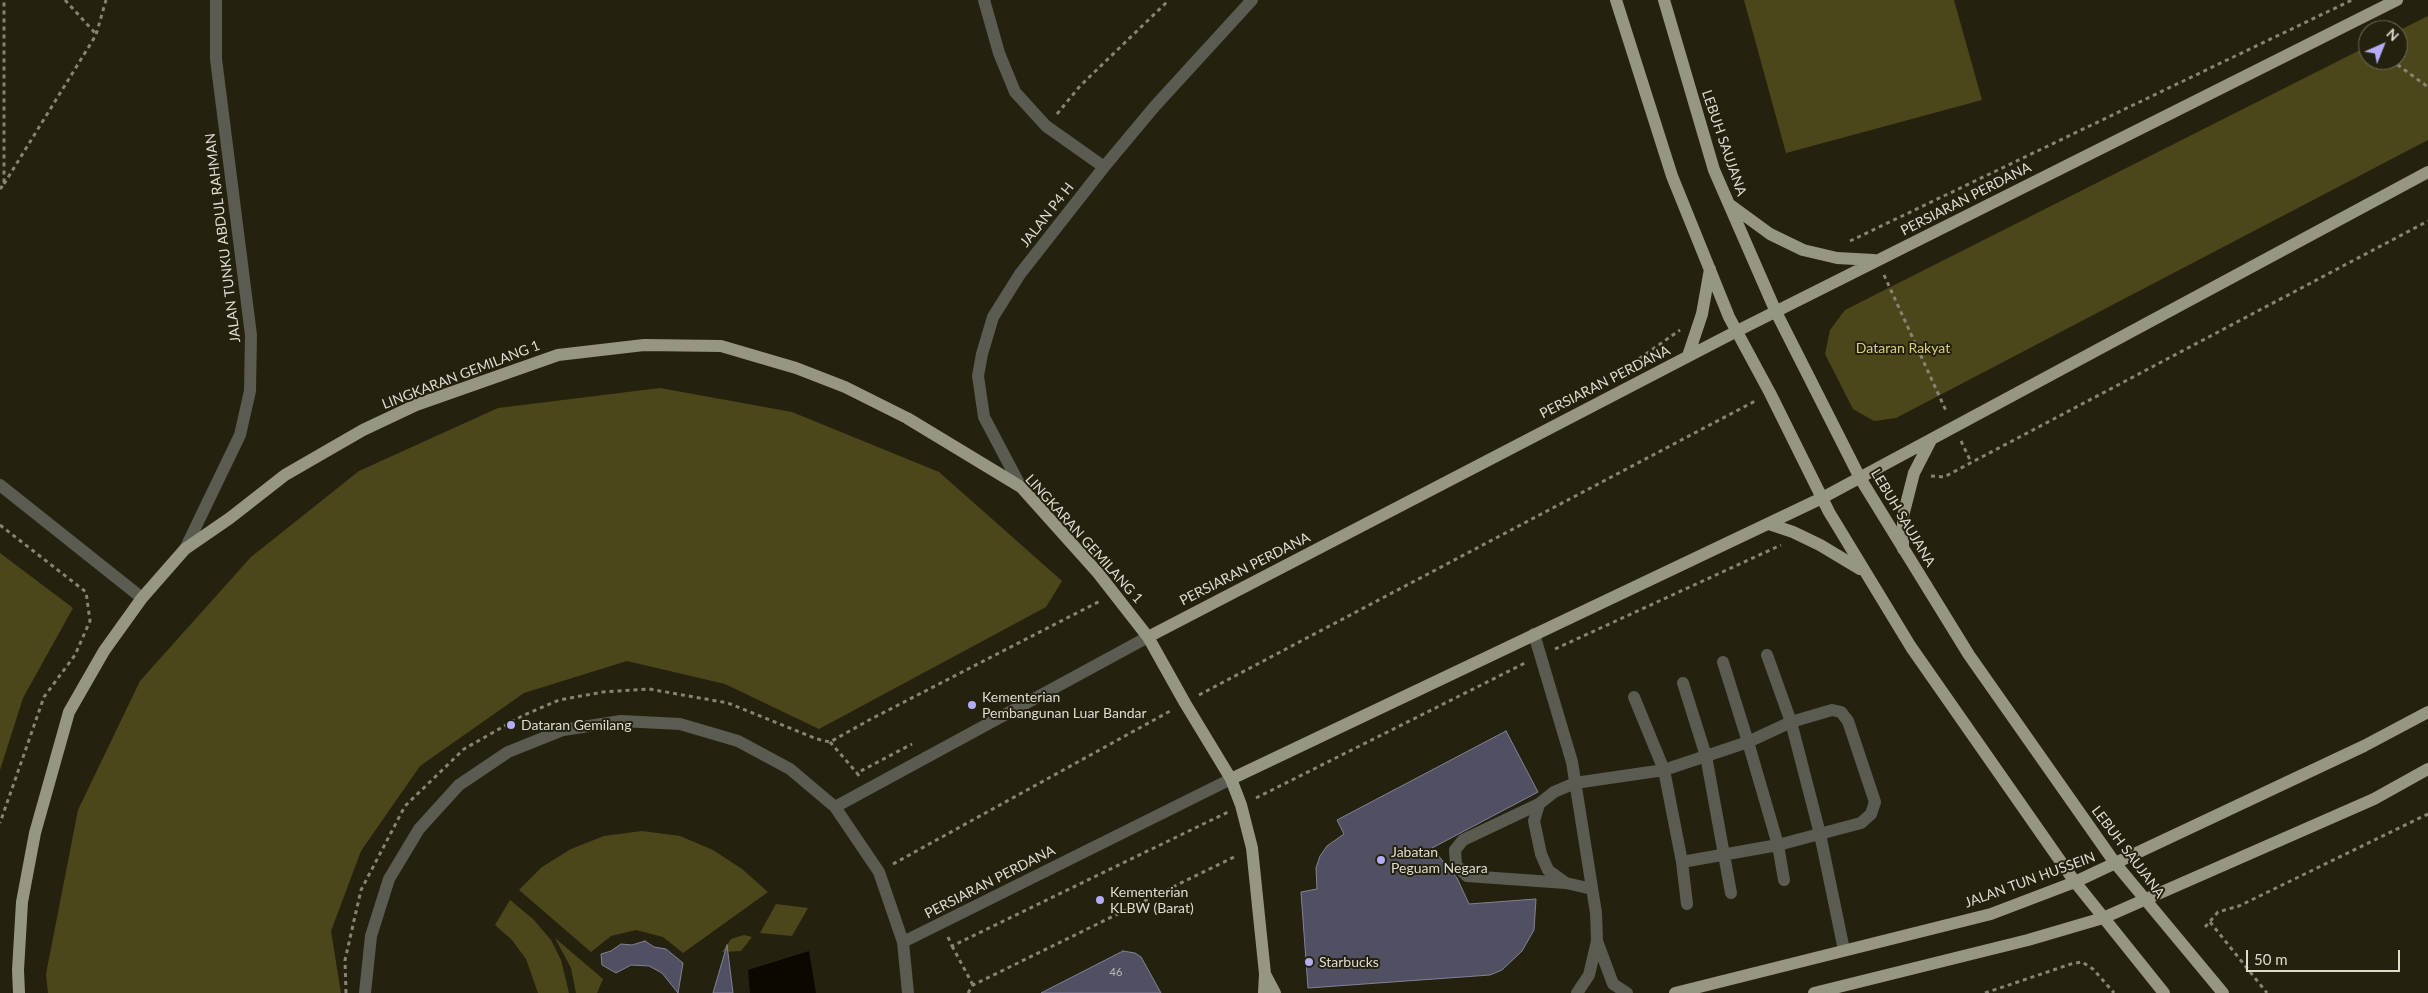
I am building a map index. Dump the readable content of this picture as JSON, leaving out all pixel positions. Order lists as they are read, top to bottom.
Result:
{
  "streets": {
    "main road": [
      "LEBUH SAUJANA",
      "PERSIARAN PERDANA",
      "LINGKARAN GEMILANG 1",
      "JALAN TUN HUSSEIN"
    ],
    "street": ["JALAN P4 H", "JALAN TUNKU ABDUL RAHMAN"]
  },
  "crossings": [
    ["LEBUH SAUJANA", "PERSIARAN PERDANA"],
    ["LEBUH SAUJANA", "JALAN TUN HUSSEIN"],
    ["PERSIARAN PERDANA", "LINGKARAN GEMILANG 1"],
    ["JALAN P4 H", "LINGKARAN GEMILANG 1"],
    ["JALAN TUNKU ABDUL RAHMAN", "LINGKARAN GEMILANG 1"]
  ],
  "parks": ["Dataran Rakyat"],
  "places": [
    "Kementerian Pembangunan Luar Bandar",
    "Dataran Gemilang",
    "Jabatan Peguam Negara",
    "Kementerian KLBW (Barat)",
    "Starbucks"
  ],
  "house_numbers": ["46"],
  "scale_bar": "50 m",
  "north": "top right"
}
